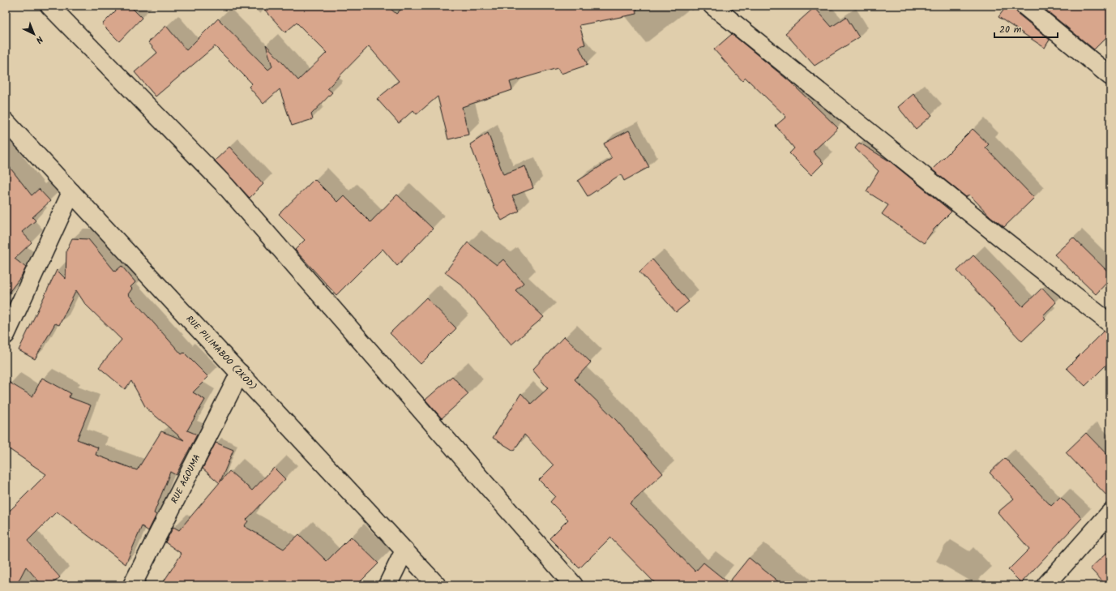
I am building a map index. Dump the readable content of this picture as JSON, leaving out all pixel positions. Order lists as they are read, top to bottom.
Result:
{
  "streets": {
    "street": ["RUE PILIMABOO (2KOD)", "RUE AGOUMA"]
  },
  "crossings": [
    ["RUE PILIMABOO (2KOD)", "RUE AGOUMA"]
  ],
  "scale_bar": "20 m",
  "north": "bottom right"
}
